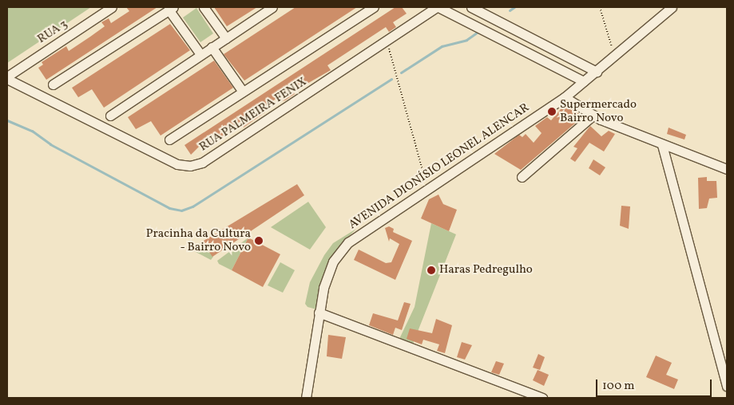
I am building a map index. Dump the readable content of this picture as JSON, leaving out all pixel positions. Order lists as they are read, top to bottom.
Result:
{
  "streets": {
    "street": ["RUA 3", "RUA PALMEIRA FENIX", "AVENIDA DIONÍSIO LEONEL ALENCAR"]
  },
  "crossings": [
    ["RUA 3", "RUA PALMEIRA FENIX"]
  ],
  "places": ["Supermercado Bairro Novo", "Pracinha da Cultura - Bairro Novo", "Haras Pedregulho"],
  "scale_bar": "100 m"
}
